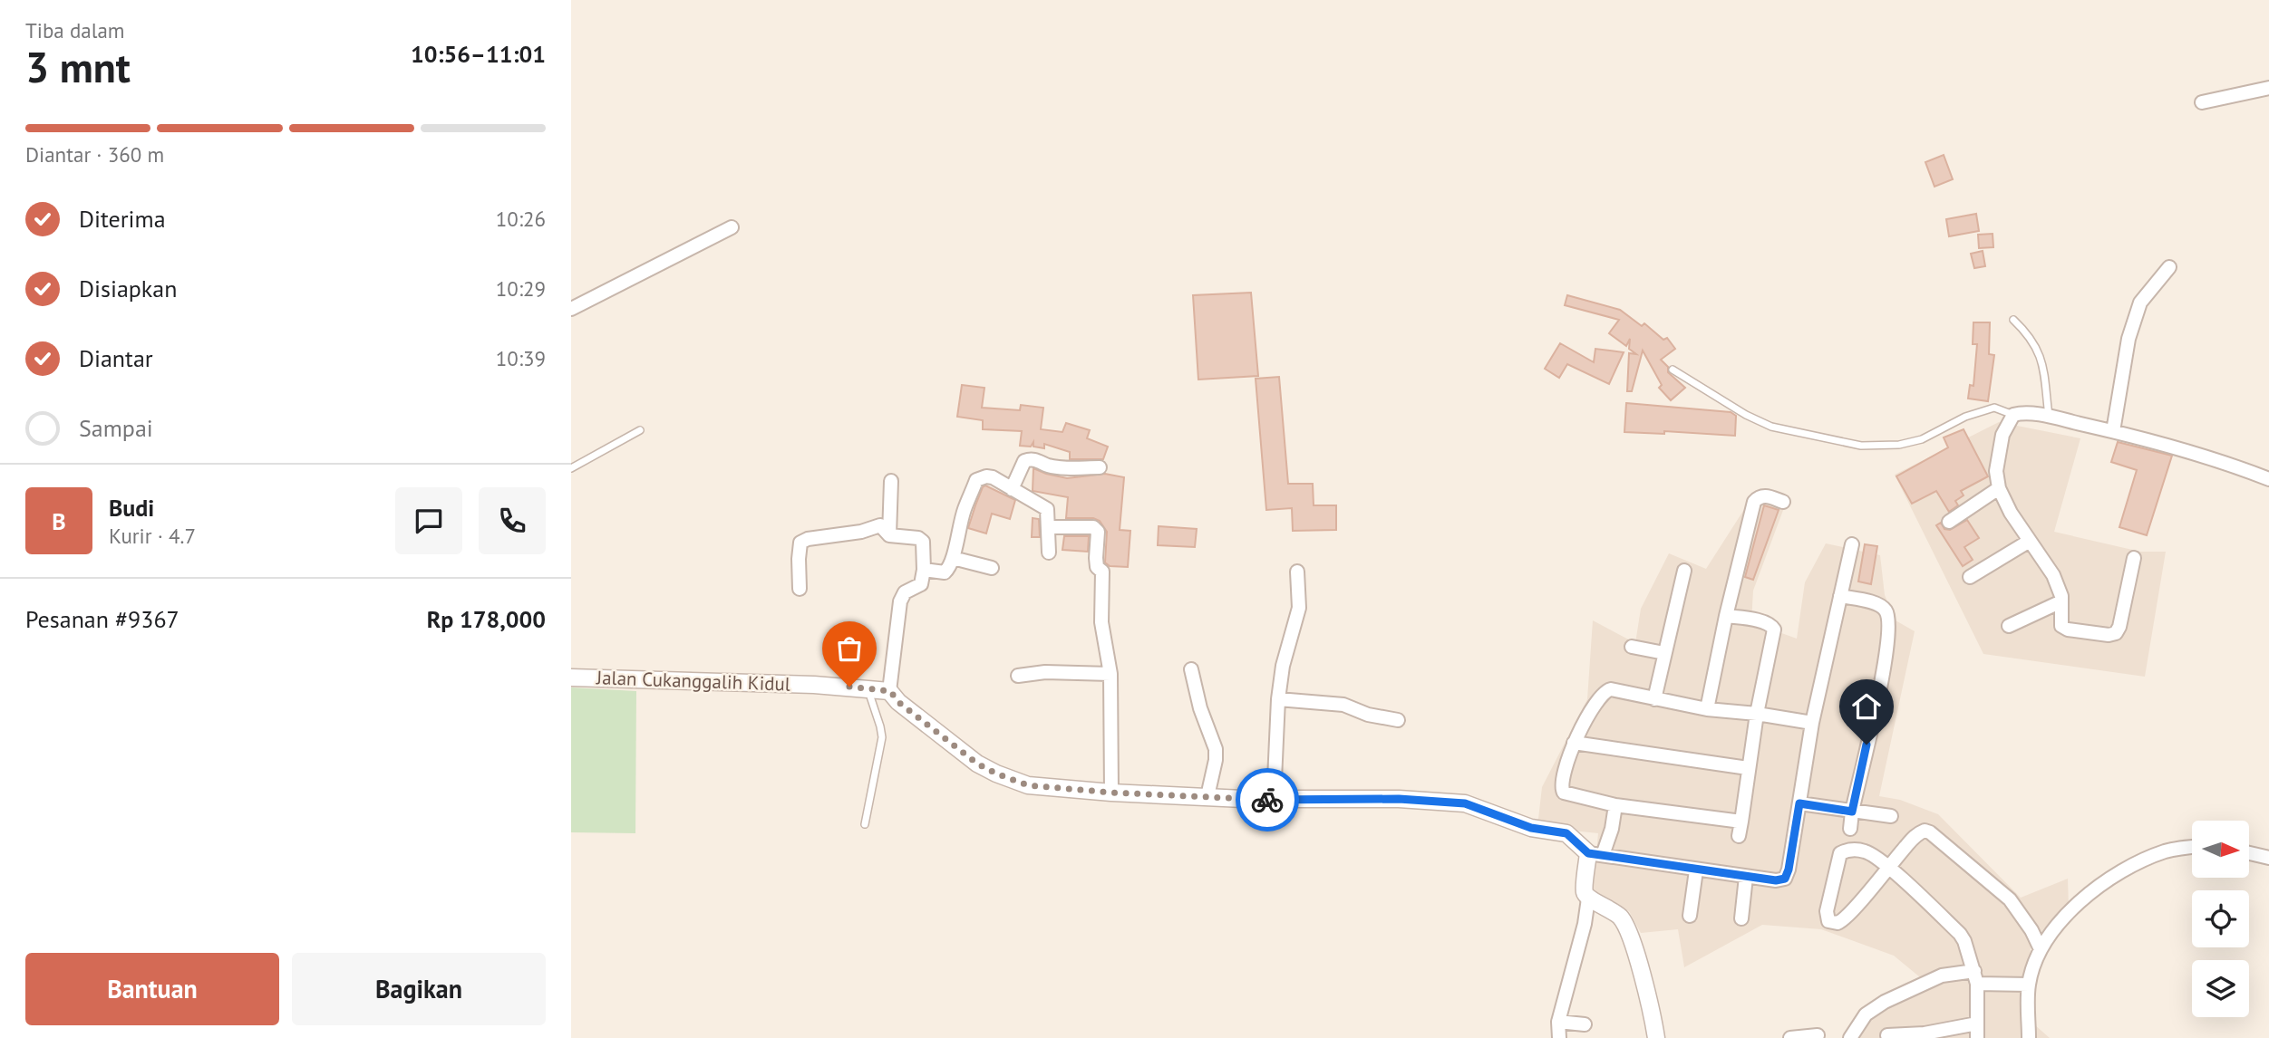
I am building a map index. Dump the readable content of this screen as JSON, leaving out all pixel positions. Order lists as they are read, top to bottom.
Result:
{
  "streets": {
    "street": ["Jalan Cukanggalih Kidul"]
  },
  "north": "right",
  "page": {
    "heading": ["3 mnt", "Tiba dalam", "10:56–11:01"],
    "panel": [
      "Budi",
      "Kurir · 4.7",
      "Pesanan #9367",
      "Rp 178,000"
    ],
    "bar": "Diantar · 360 m",
    "list": [
      ["Diterima", "10:26"],
      ["Disiapkan", "10:29"],
      ["Diantar", "10:39"],
      "Sampai"
    ],
    "round": "B",
    "buttons": ["Bantuan", "Bagikan"]
  }
}
